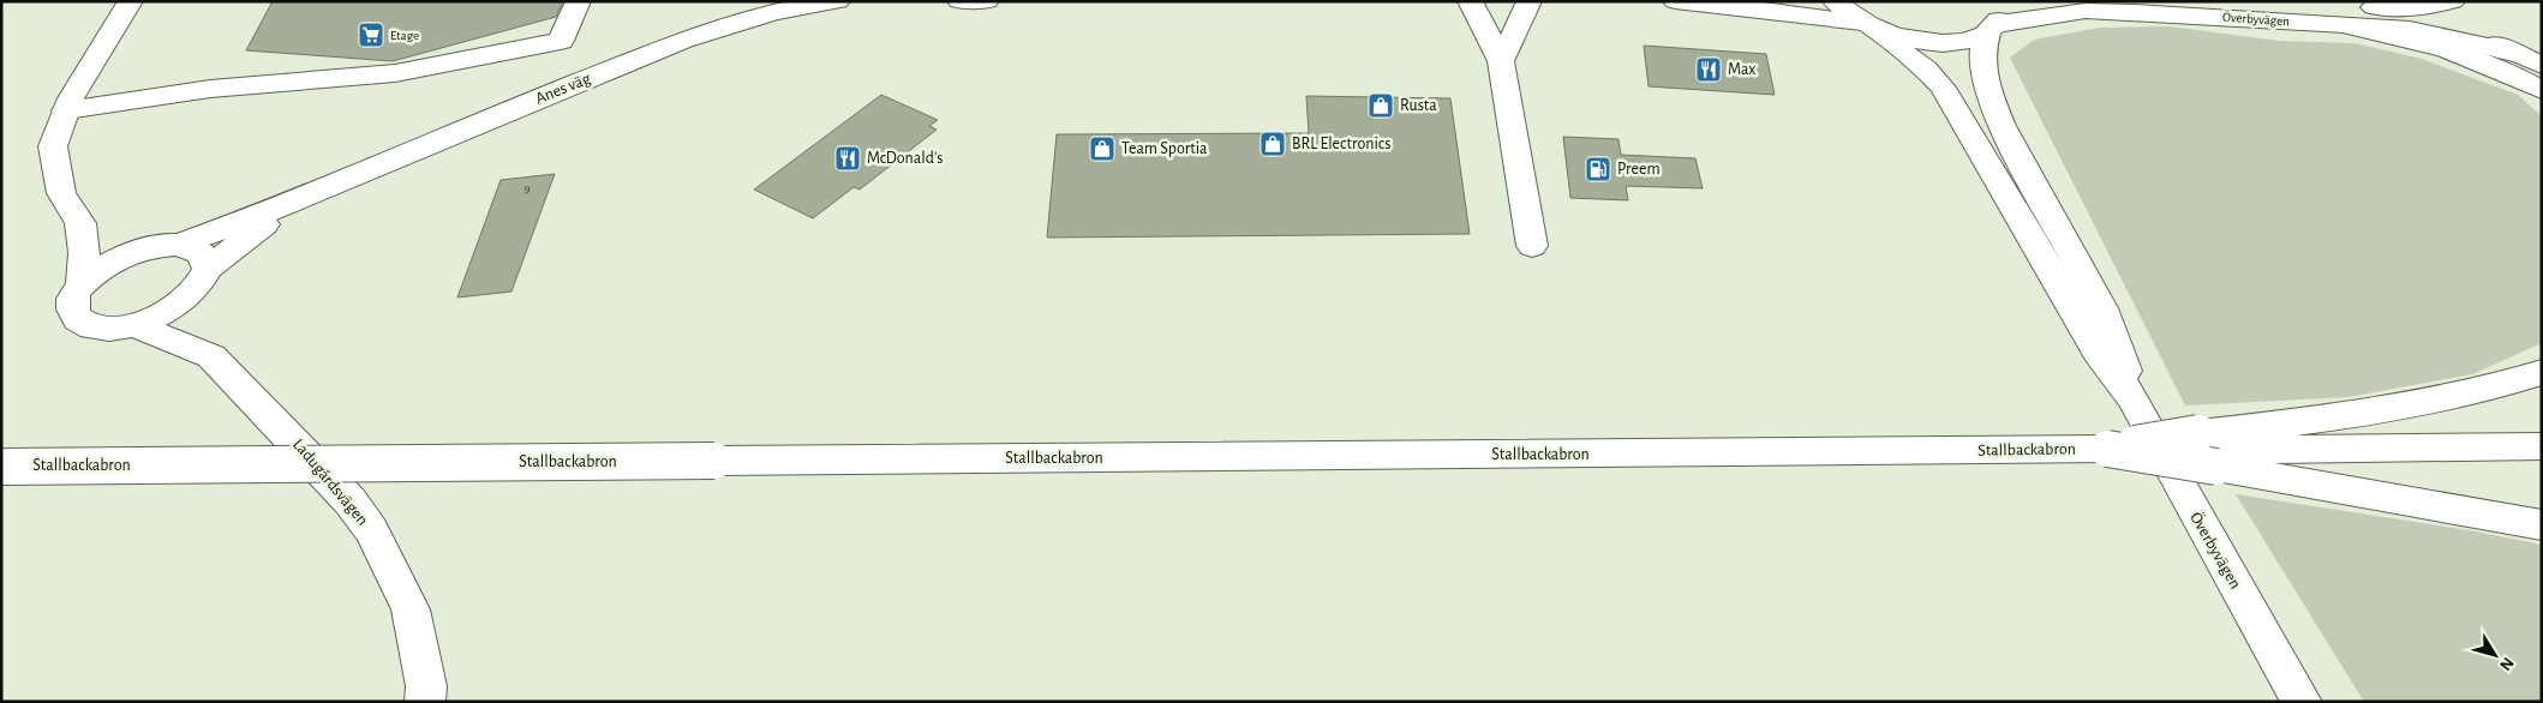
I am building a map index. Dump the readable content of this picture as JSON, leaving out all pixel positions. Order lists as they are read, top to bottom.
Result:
{
  "streets": {
    "main road": [
      "Överbyvägen",
      "Anes väg",
      "Stallbackabron",
      "Ladugårdsvägen"
    ]
  },
  "crossings": [
    ["Anes väg", "Ladugårdsvägen"]
  ],
  "places": {
    "supermarket": ["Etage"],
    "restaurant": ["Max", "McDonald's"],
    "shop": ["Rusta", "BRL Electronics", "Team Sportia"],
    "fuel station": ["Preem"]
  },
  "house_numbers": ["9"],
  "north": "bottom right"
}
